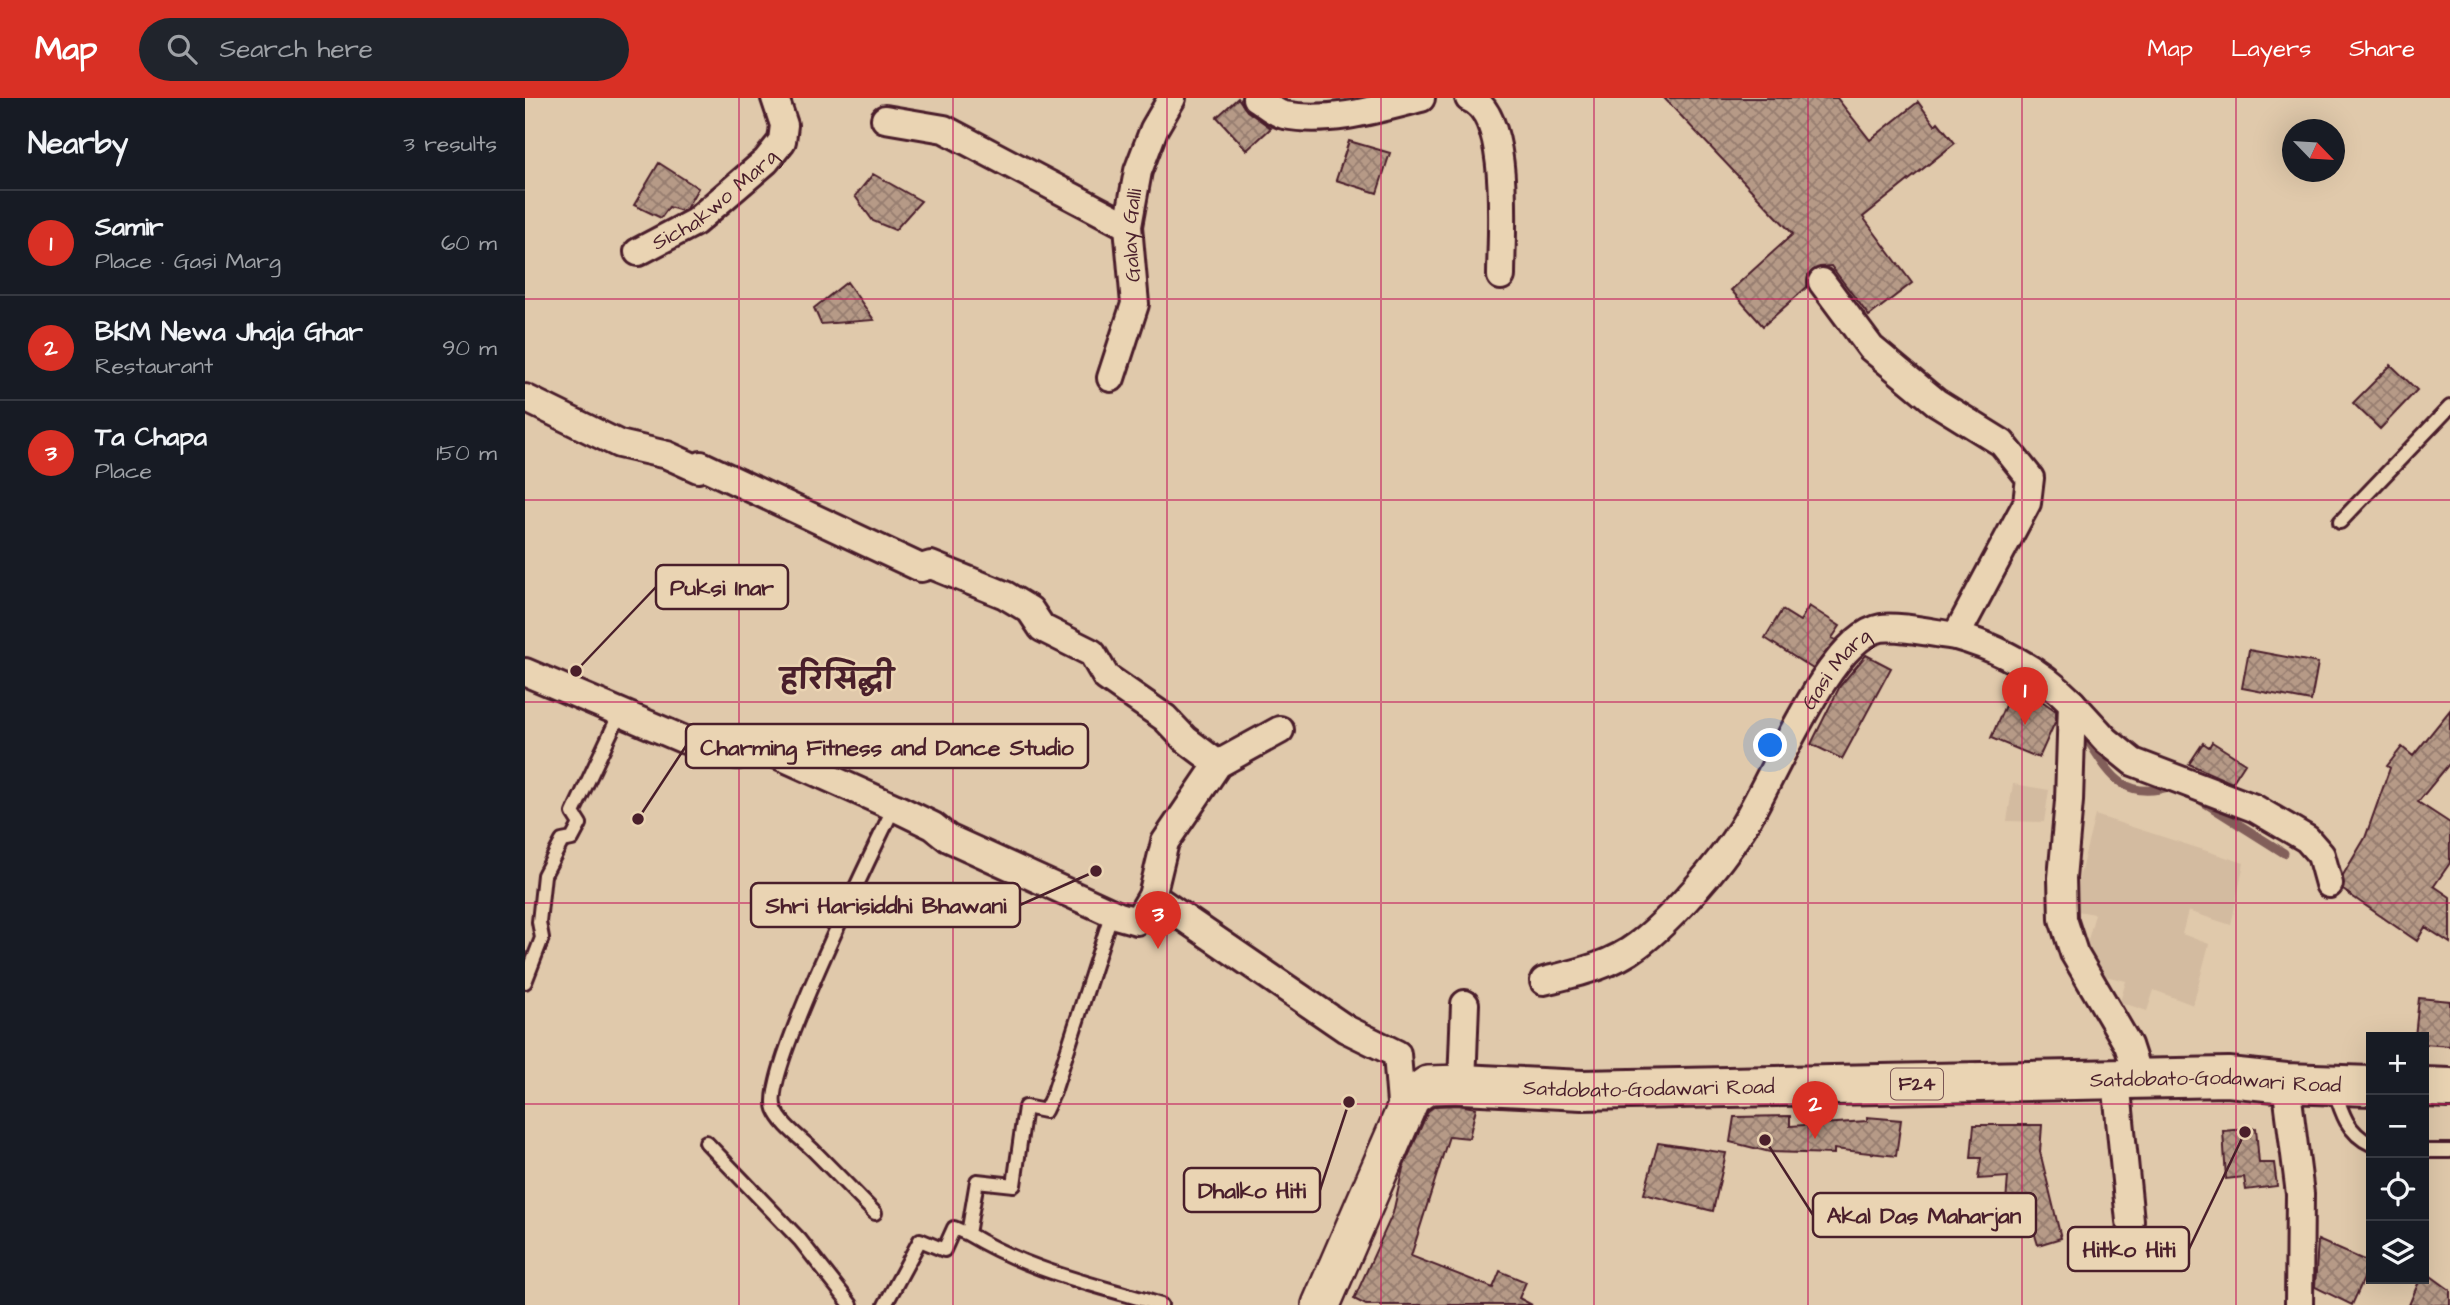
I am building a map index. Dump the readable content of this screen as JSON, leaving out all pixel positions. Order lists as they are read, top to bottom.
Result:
{
  "streets": {
    "main road": ["Satdobato-Godawari Road", "F24"],
    "street": ["Sichakwo Marg", "Galay Galli", "Gasi Marg"]
  },
  "districts": ["हरिसिद्धी"],
  "places": [
    "Puksi Inar",
    "Charming Fitness and Dance Studio",
    "Shri Harisiddhi Bhawani",
    "Dhalko Hiti",
    "Hitko Hiti",
    "Akal Das Maharjan"
  ],
  "north": "bottom right",
  "page": {
    "header": "Map",
    "search": "Search here",
    "nav": ["Map", "Layers", "Share"],
    "heading": ["Nearby", "3 results"],
    "list": [
      {
        "mark": "1",
        "name": "Samir",
        "note": "Place · Gasi Marg",
        "value": "60 m"
      },
      {
        "mark": "2",
        "name": "BKM Newa Jhaja Ghar",
        "note": "Restaurant",
        "value": "90 m"
      },
      {
        "mark": "3",
        "name": "Ta Chapa",
        "note": "Place",
        "value": "150 m"
      }
    ],
    "pins": ["1", "3", "2"],
    "map_buttons": ["+", "−"]
  }
}
